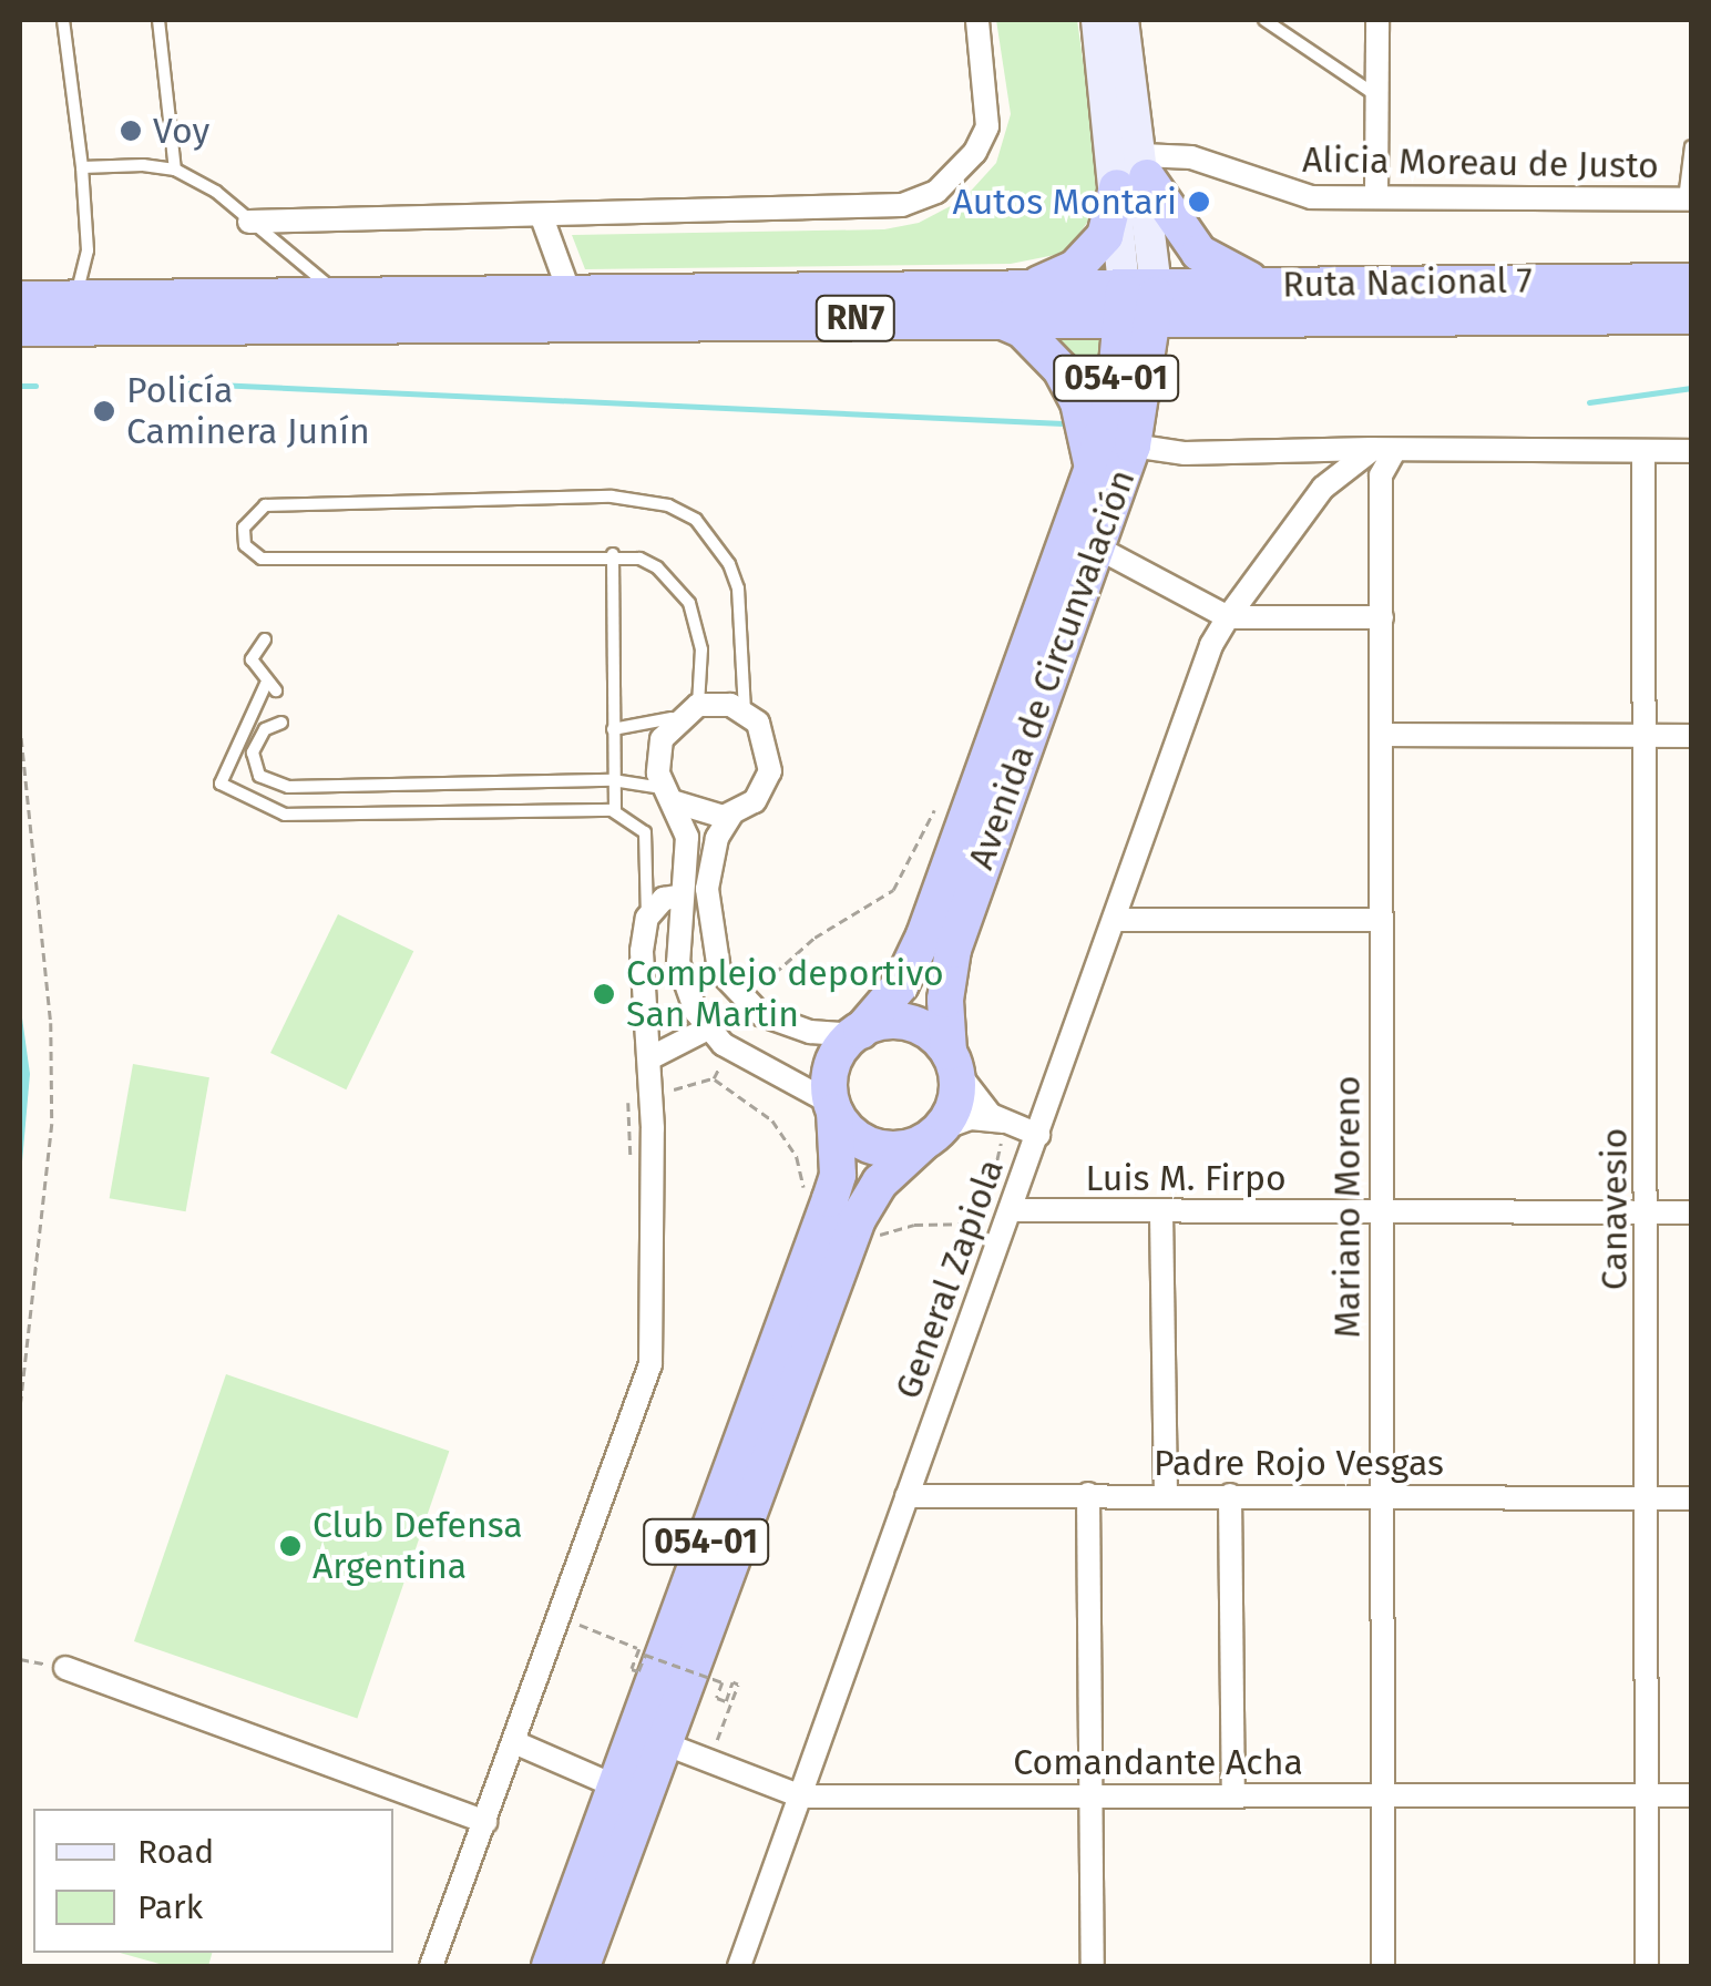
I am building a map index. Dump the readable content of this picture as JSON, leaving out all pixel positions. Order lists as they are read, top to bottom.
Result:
{
  "streets": {
    "highway": [
      "Ruta Nacional 7",
      "RN7",
      "054-01",
      "Avenida de Circunvalación"
    ],
    "street": [
      "Alicia Moreau de Justo",
      "Luis M. Firpo",
      "Mariano Moreno",
      "Canavesio",
      "General Zapiola",
      "Padre Rojo Vesgas",
      "Comandante Acha"
    ]
  },
  "crossings": [
    ["Alicia Moreau de Justo", "054-01"],
    ["Ruta Nacional 7", "RN7"],
    ["Ruta Nacional 7", "054-01"],
    ["Ruta Nacional 7", "Avenida de Circunvalación"],
    ["RN7", "054-01"],
    ["RN7", "Avenida de Circunvalación"],
    ["054-01", "Avenida de Circunvalación"],
    ["Avenida de Circunvalación", "Comandante Acha"],
    ["Luis M. Firpo", "Mariano Moreno"],
    ["Luis M. Firpo", "Canavesio"],
    ["Luis M. Firpo", "General Zapiola"],
    ["Mariano Moreno", "General Zapiola"],
    ["Mariano Moreno", "Padre Rojo Vesgas"],
    ["Mariano Moreno", "Comandante Acha"],
    ["Canavesio", "Padre Rojo Vesgas"],
    ["Canavesio", "Comandante Acha"],
    ["General Zapiola", "Padre Rojo Vesgas"],
    ["General Zapiola", "Comandante Acha"]
  ],
  "places": [
    "Voy",
    "Autos Montari",
    "Policía Caminera Junín",
    "Complejo deportivo San Martin",
    "Club Defensa Argentina"
  ],
  "legend": ["Road", "Park"]
}
